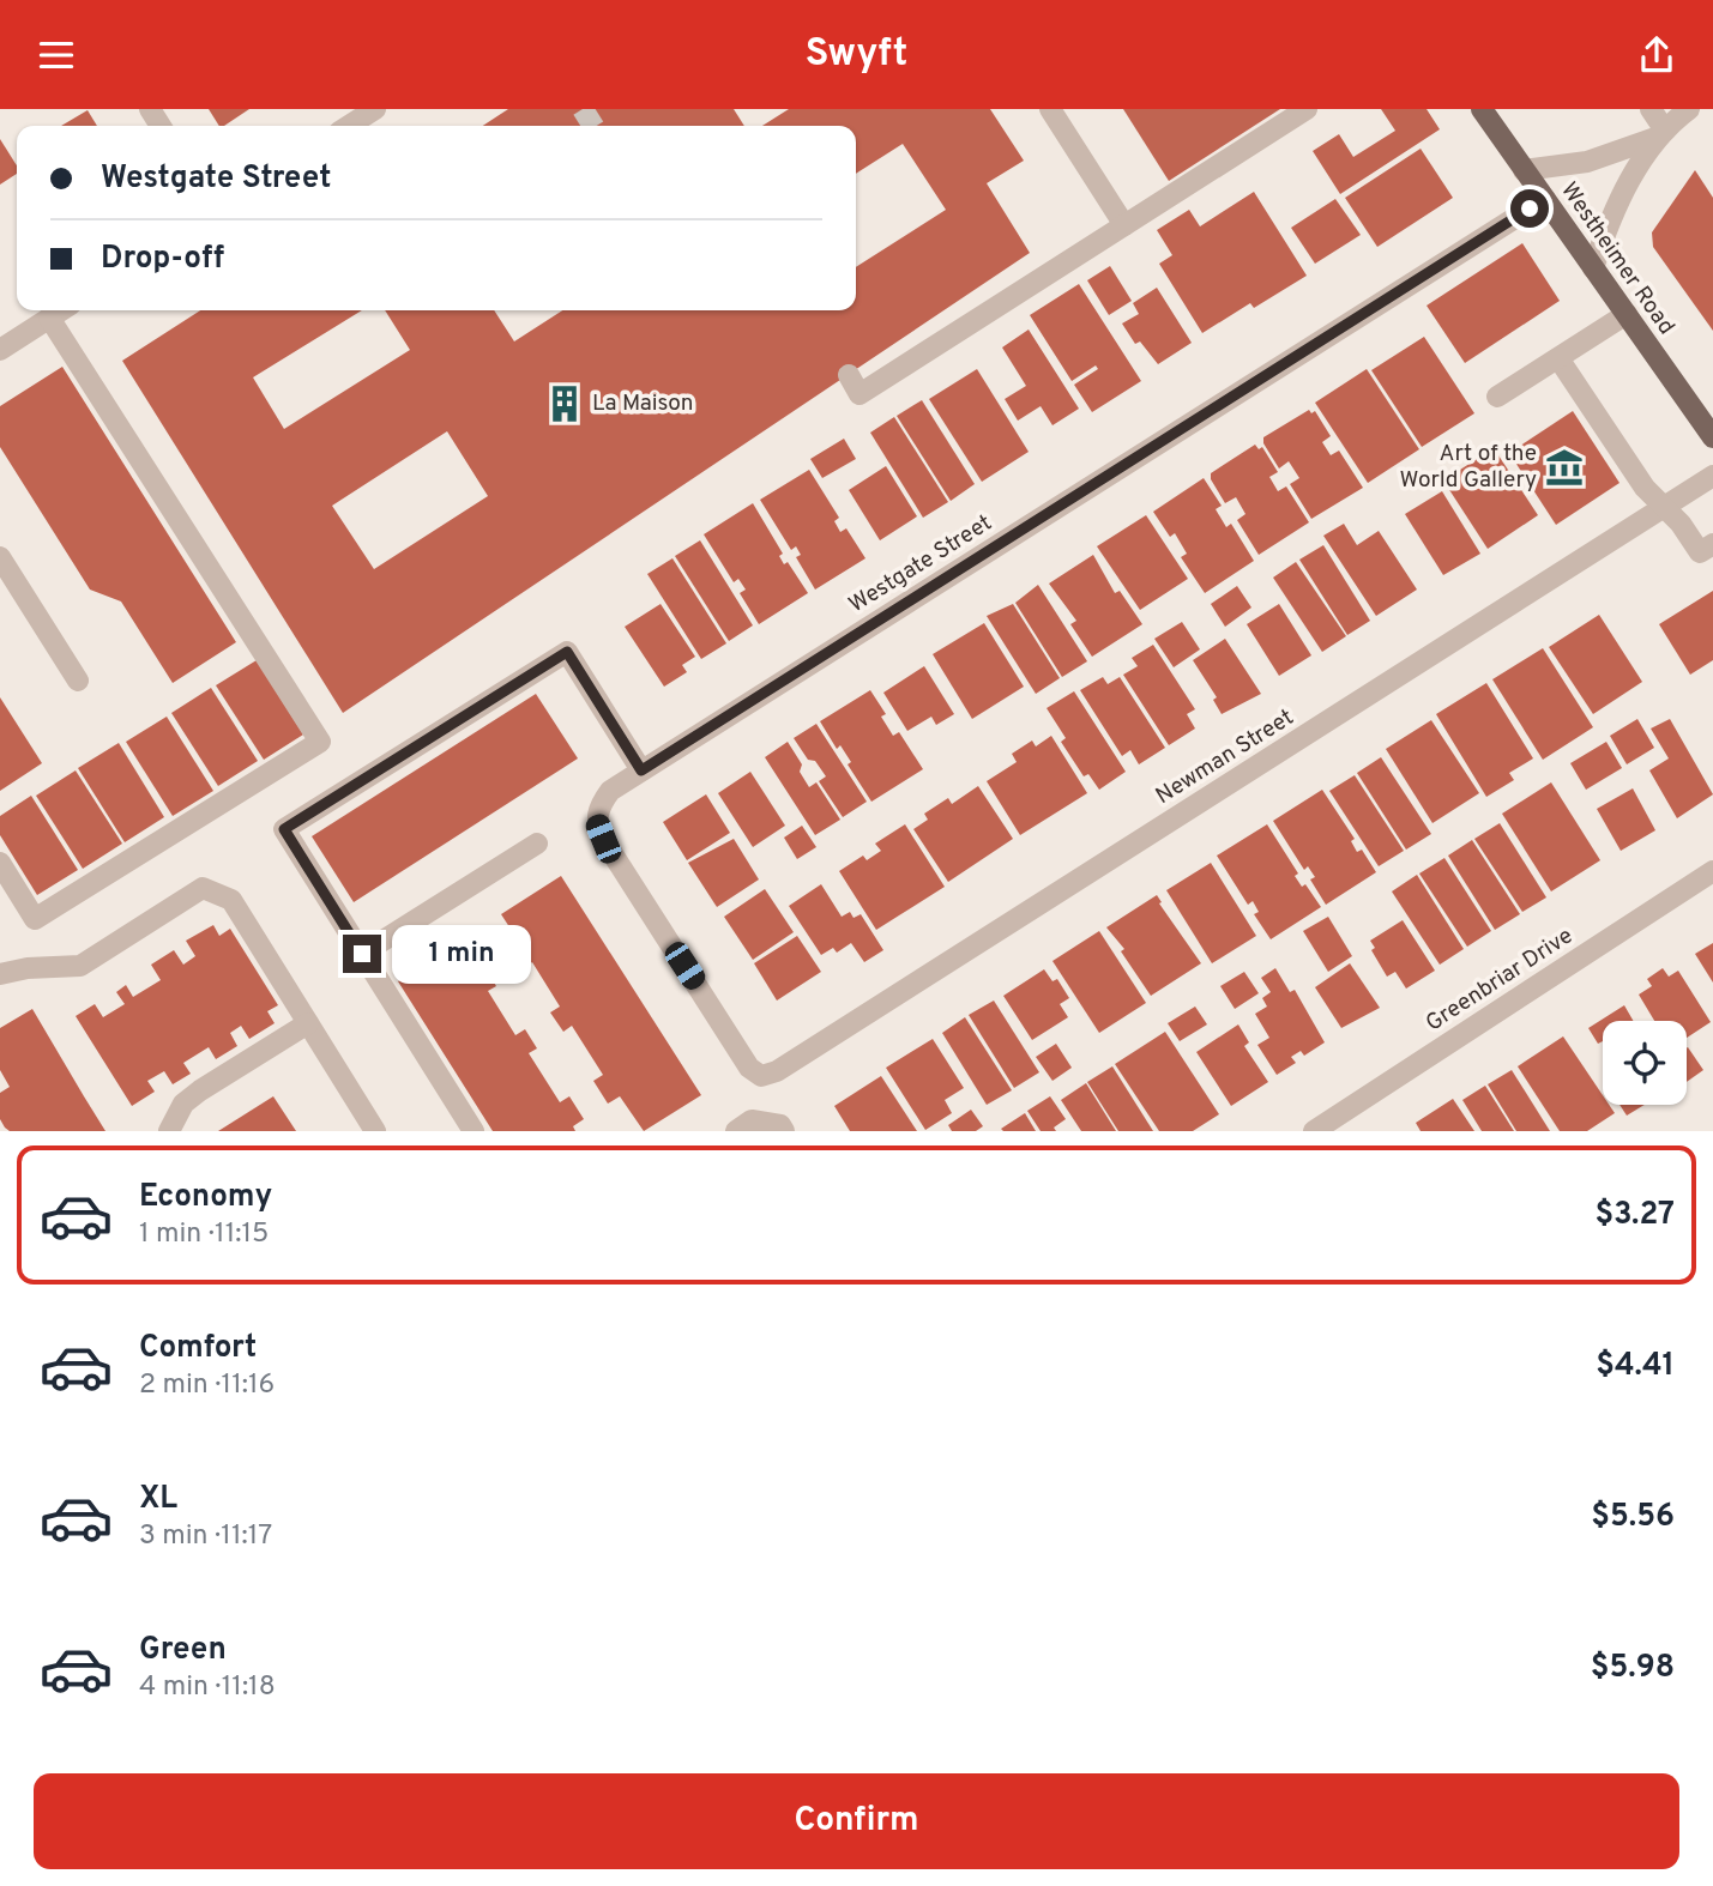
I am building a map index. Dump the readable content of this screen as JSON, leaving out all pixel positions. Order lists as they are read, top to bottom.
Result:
{
  "streets": {
    "main road": ["Westheimer Road"],
    "street": ["Westgate Street", "Newman Street", "Greenbriar Drive"]
  },
  "crossings": [
    ["Westheimer Road", "Westgate Street"],
    ["Westgate Street", "Newman Street"]
  ],
  "places": {
    "building": ["La Maison"],
    "museum": ["Art of the World Gallery"]
  },
  "page": {
    "header": "Swyft",
    "banner": ["Westgate Street", "Drop-off"],
    "bubble": "1 min",
    "list": [
      {
        "name": "Economy",
        "note": "1 min · 11:15",
        "value": "$3.27"
      },
      {
        "name": "Comfort",
        "note": "2 min · 11:16",
        "value": "$4.41"
      },
      {
        "name": "XL",
        "note": "3 min · 11:17",
        "value": "$5.56"
      },
      {
        "name": "Green",
        "note": "4 min · 11:18",
        "value": "$5.98"
      }
    ],
    "buttons": "Confirm"
  }
}
